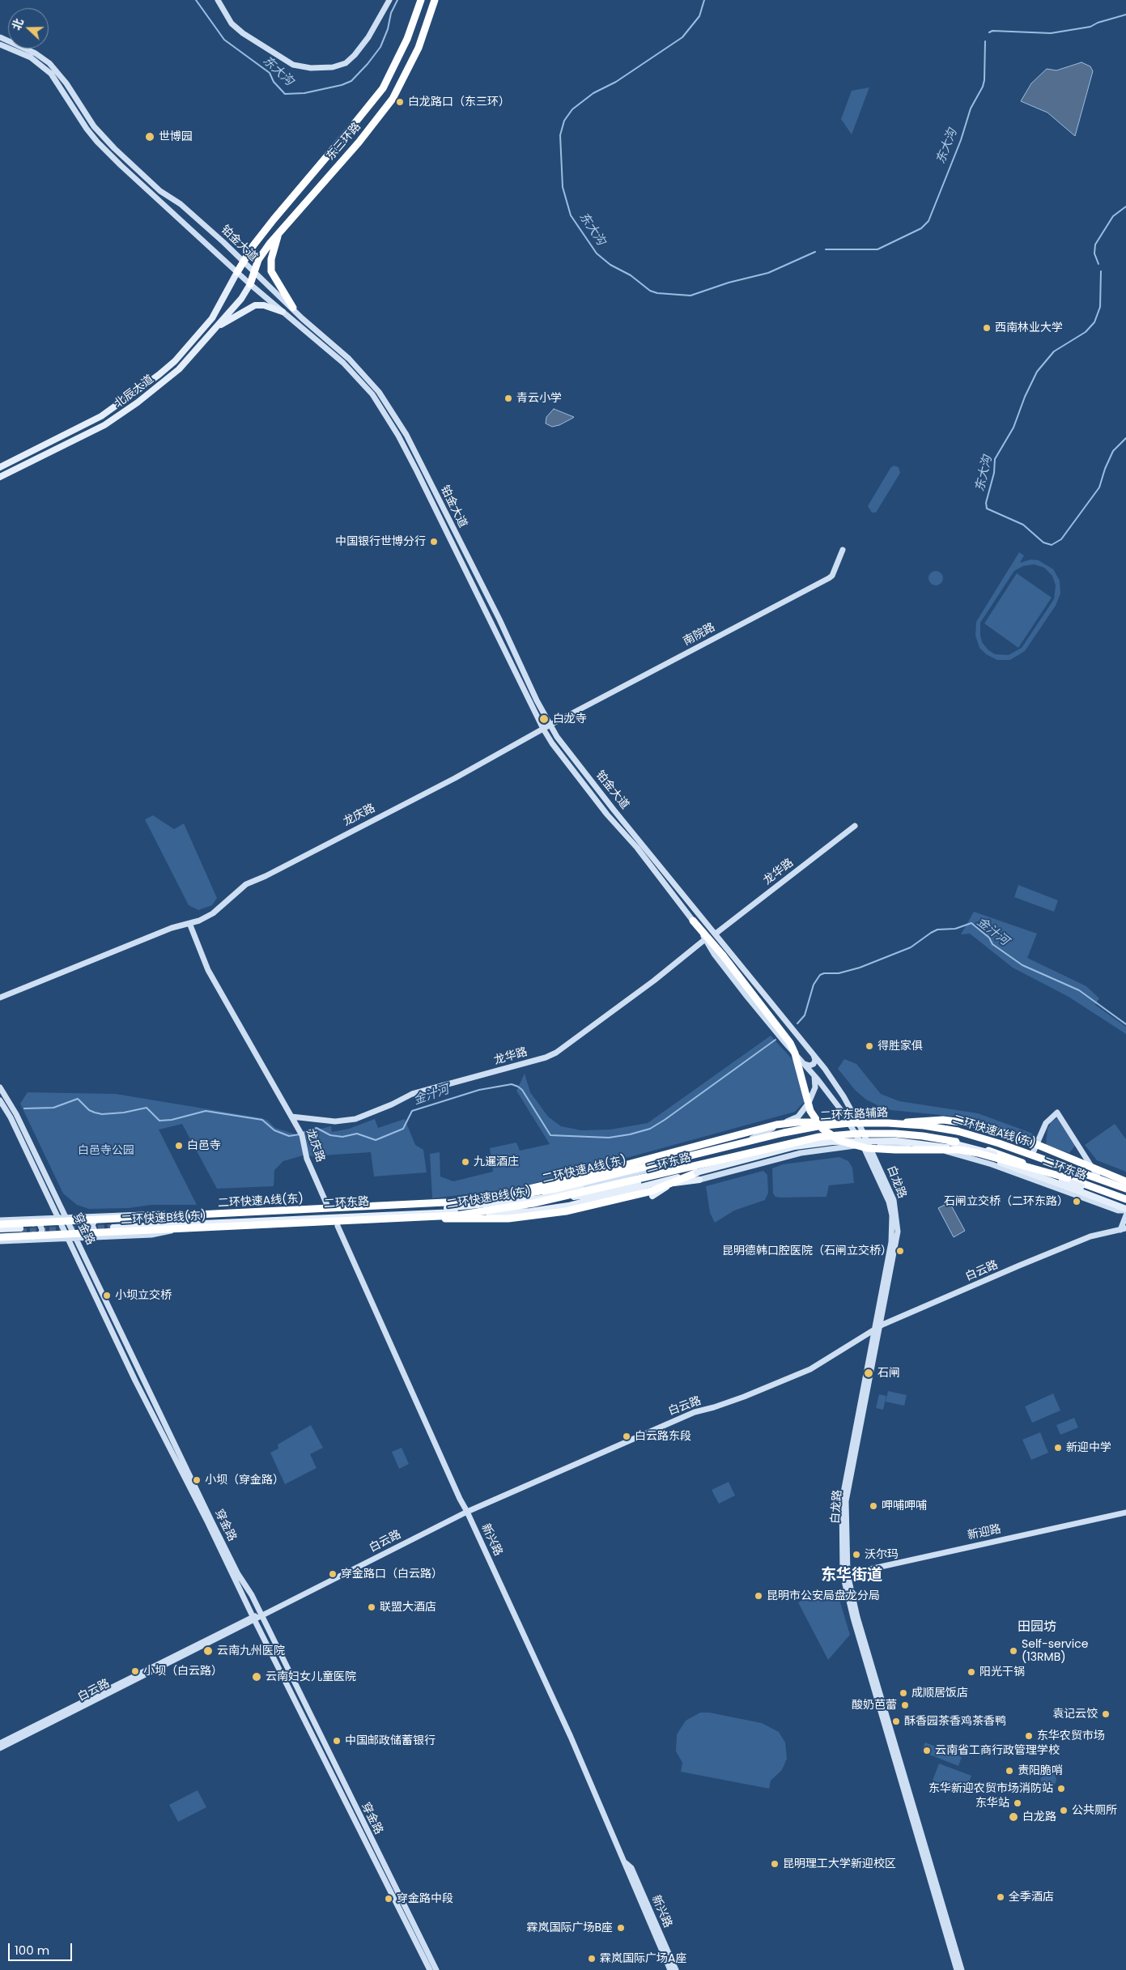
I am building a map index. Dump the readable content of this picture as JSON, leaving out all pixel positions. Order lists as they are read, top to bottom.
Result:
{
  "streets": {
    "highway": ["东三环路", "二环快速A线(东)", "二环快速B线(东)"],
    "main road": [
      "铂金大道",
      "北辰大道",
      "南院路",
      "龙庆路",
      "龙华路",
      "二环东路辅路",
      "二环东路",
      "白龙路",
      "穿金路",
      "白云路",
      "新迎路",
      "新兴路"
    ]
  },
  "crossings": [
    ["东三环路", "铂金大道"],
    ["东三环路", "北辰大道"],
    ["铂金大道", "北辰大道"],
    ["铂金大道", "南院路"],
    ["铂金大道", "龙庆路"],
    ["铂金大道", "龙华路"],
    ["铂金大道", "白龙路"],
    ["南院路", "龙庆路"],
    ["龙庆路", "龙华路"],
    ["二环东路辅路", "二环快速A线(东)"],
    ["二环东路辅路", "白龙路"],
    ["二环东路", "二环快速B线(东)"],
    ["白龙路", "白云路"],
    ["白龙路", "新迎路"],
    ["穿金路", "白云路"],
    ["白云路", "新兴路"]
  ],
  "districts": ["东华街道", "田园坊"],
  "water": ["东大沟", "金汁河"],
  "parks": ["白邑寺公园"],
  "places": [
    "白龙路口（东三环）",
    "世博园",
    "西南林业大学",
    "青云小学",
    "中国银行世博分行",
    "白龙寺",
    "得胜家俱",
    "白邑寺",
    "九暹酒庄",
    "石闸立交桥（二环东路）",
    "昆明德韩口腔医院（石闸立交桥）",
    "小坝立交桥",
    "石闸",
    "白云路东段",
    "新迎中学",
    "小坝（穿金路）",
    "呷哺呷哺",
    "沃尔玛",
    "穿金路口（白云路）",
    "昆明市公安局盘龙分局",
    "联盟大酒店",
    "云南九州医院",
    "Self-service (13RMB)",
    "小坝（白云路）",
    "阳光干锅",
    "云南妇女儿童医院",
    "成顺居饭店",
    "酸奶芭蕾",
    "袁记云饺",
    "酥香园茶香鸡茶香鸭",
    "东华农贸市场",
    "中国邮政储蓄银行",
    "云南省工商行政管理学校",
    "责阳脆哨",
    "东华新迎农贸市场消防站",
    "东华站",
    "公共厕所",
    "白龙路",
    "昆明理工大学新迎校区",
    "全季酒店",
    "穿金路中段",
    "霖岚国际广场B座",
    "霖岚国际广场A座"
  ],
  "scale_bar": "100 m",
  "north": "left"
}
